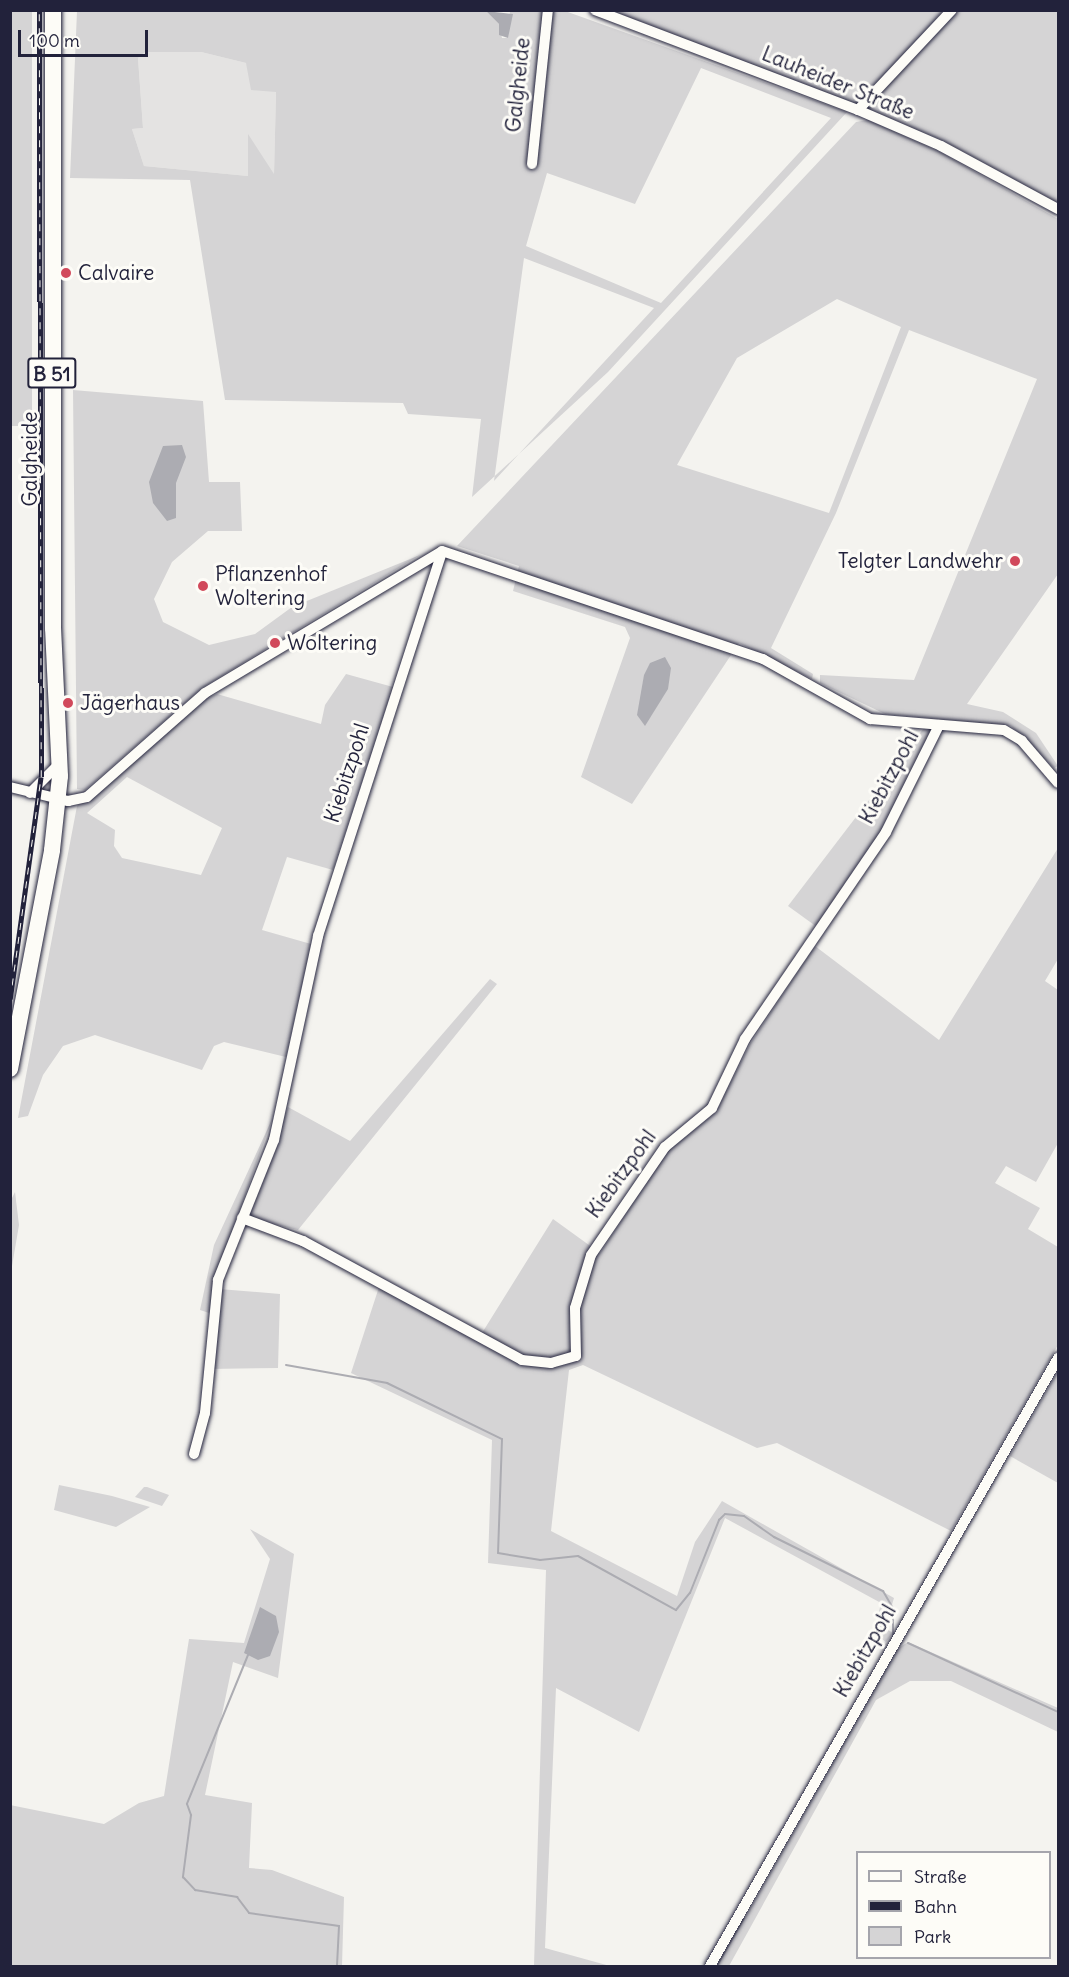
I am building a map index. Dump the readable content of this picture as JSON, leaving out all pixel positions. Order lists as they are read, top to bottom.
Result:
{
  "streets": {
    "main road": ["Galgheide", "B 51"],
    "street": ["Lauheider Straße", "Kiebitzpohl"]
  },
  "crossings": [
    ["Galgheide", "B 51"]
  ],
  "places": [
    "Calvaire",
    "Telgter Landwehr",
    "Pflanzenhof Woltering",
    "Woltering",
    "Jägerhaus"
  ],
  "legend": ["Straße", "Bahn", "Park"],
  "scale_bar": "100 m"
}
